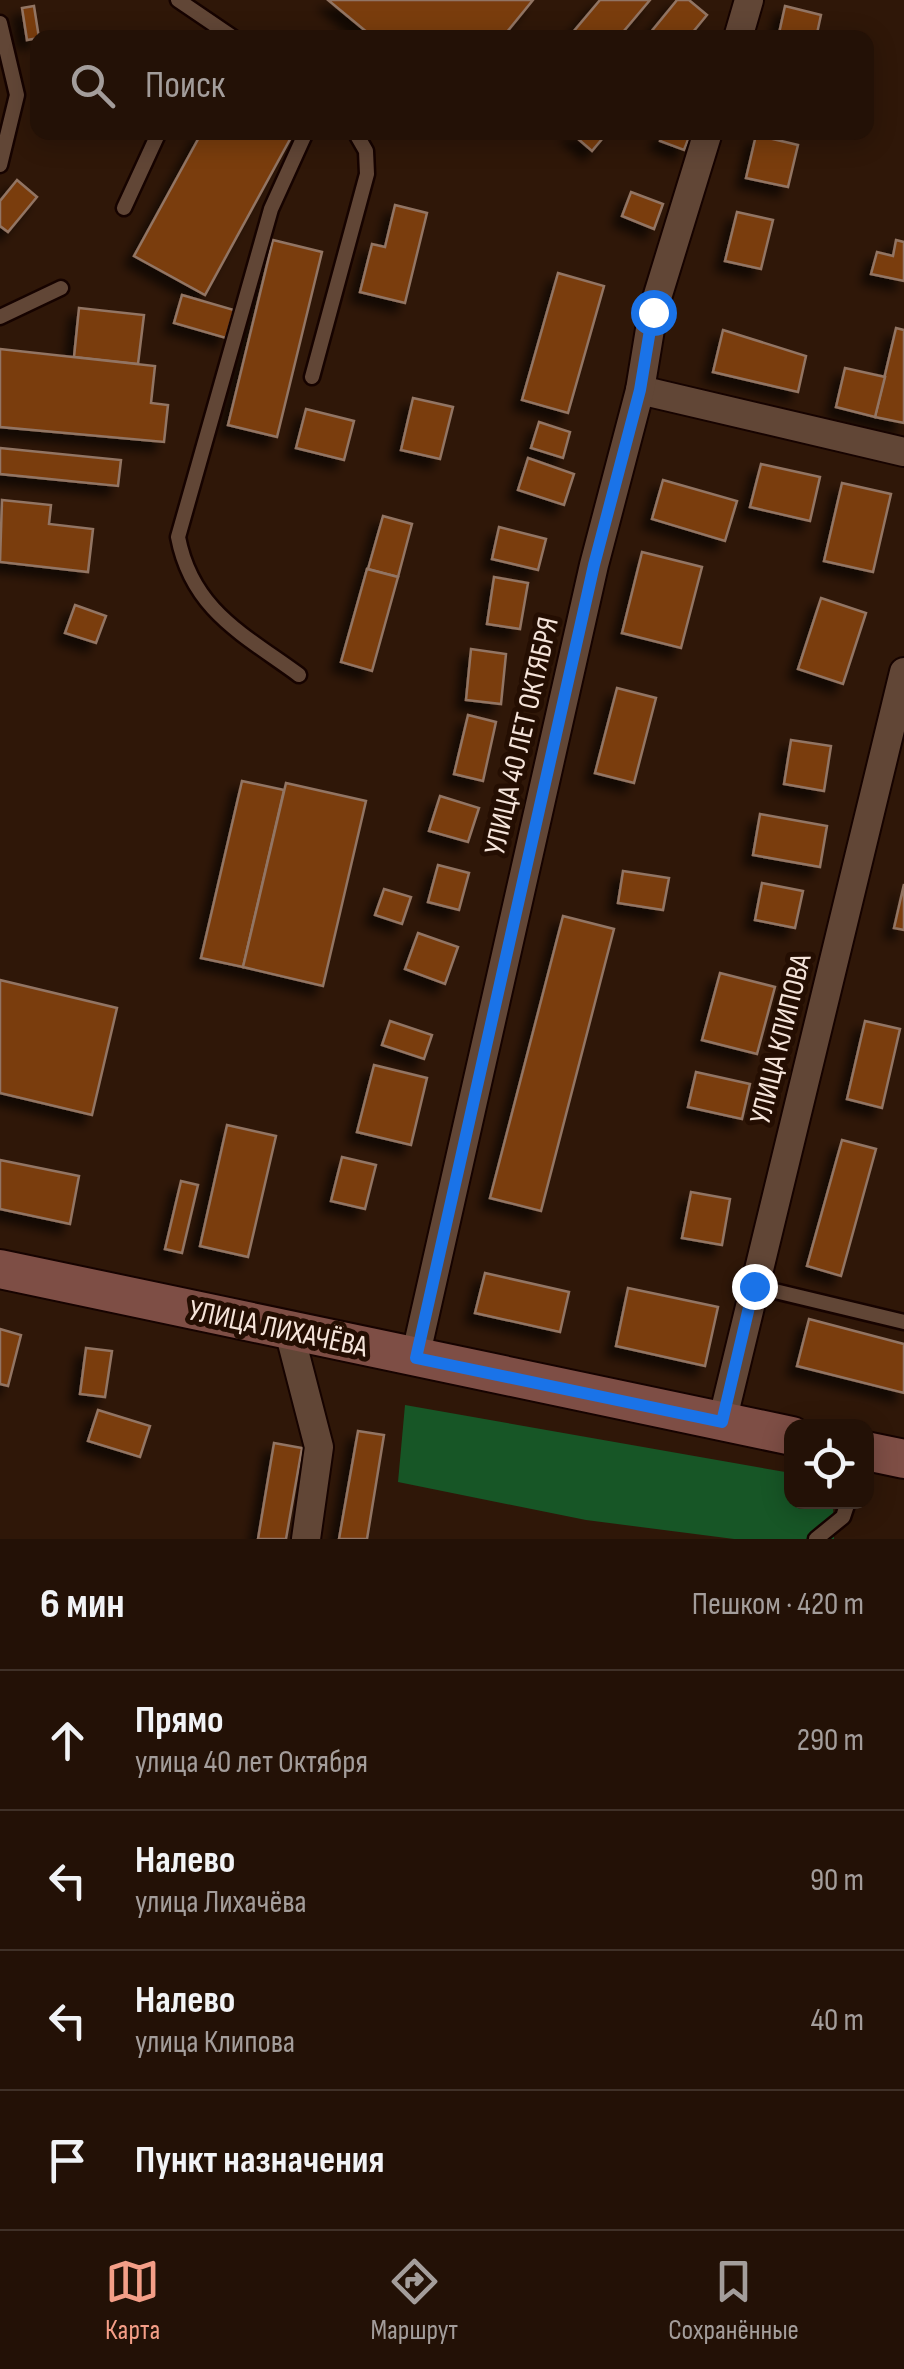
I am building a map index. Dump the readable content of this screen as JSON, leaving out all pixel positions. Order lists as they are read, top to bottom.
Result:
{
  "streets": {
    "street": ["УЛИЦА 40 ЛЕТ ОКТЯБРЯ", "УЛИЦА КЛИПОВА", "УЛИЦА ЛИХАЧЁВА"]
  },
  "crossings": [
    ["УЛИЦА 40 ЛЕТ ОКТЯБРЯ", "УЛИЦА ЛИХАЧЁВА"],
    ["УЛИЦА КЛИПОВА", "УЛИЦА ЛИХАЧЁВА"]
  ],
  "page": {
    "search": "Поиск",
    "heading": ["6 мин", "Пешком · 420 m"],
    "list": [
      ["Прямо", "улица 40 лет Октября", "290 m"],
      ["Налево", "улица Лихачёва", "90 m"],
      ["Налево", "улица Клипова", "40 m"],
      "Пункт назначения"
    ],
    "nav": ["Карта", "Маршрут", "Сохранённые"]
  }
}
